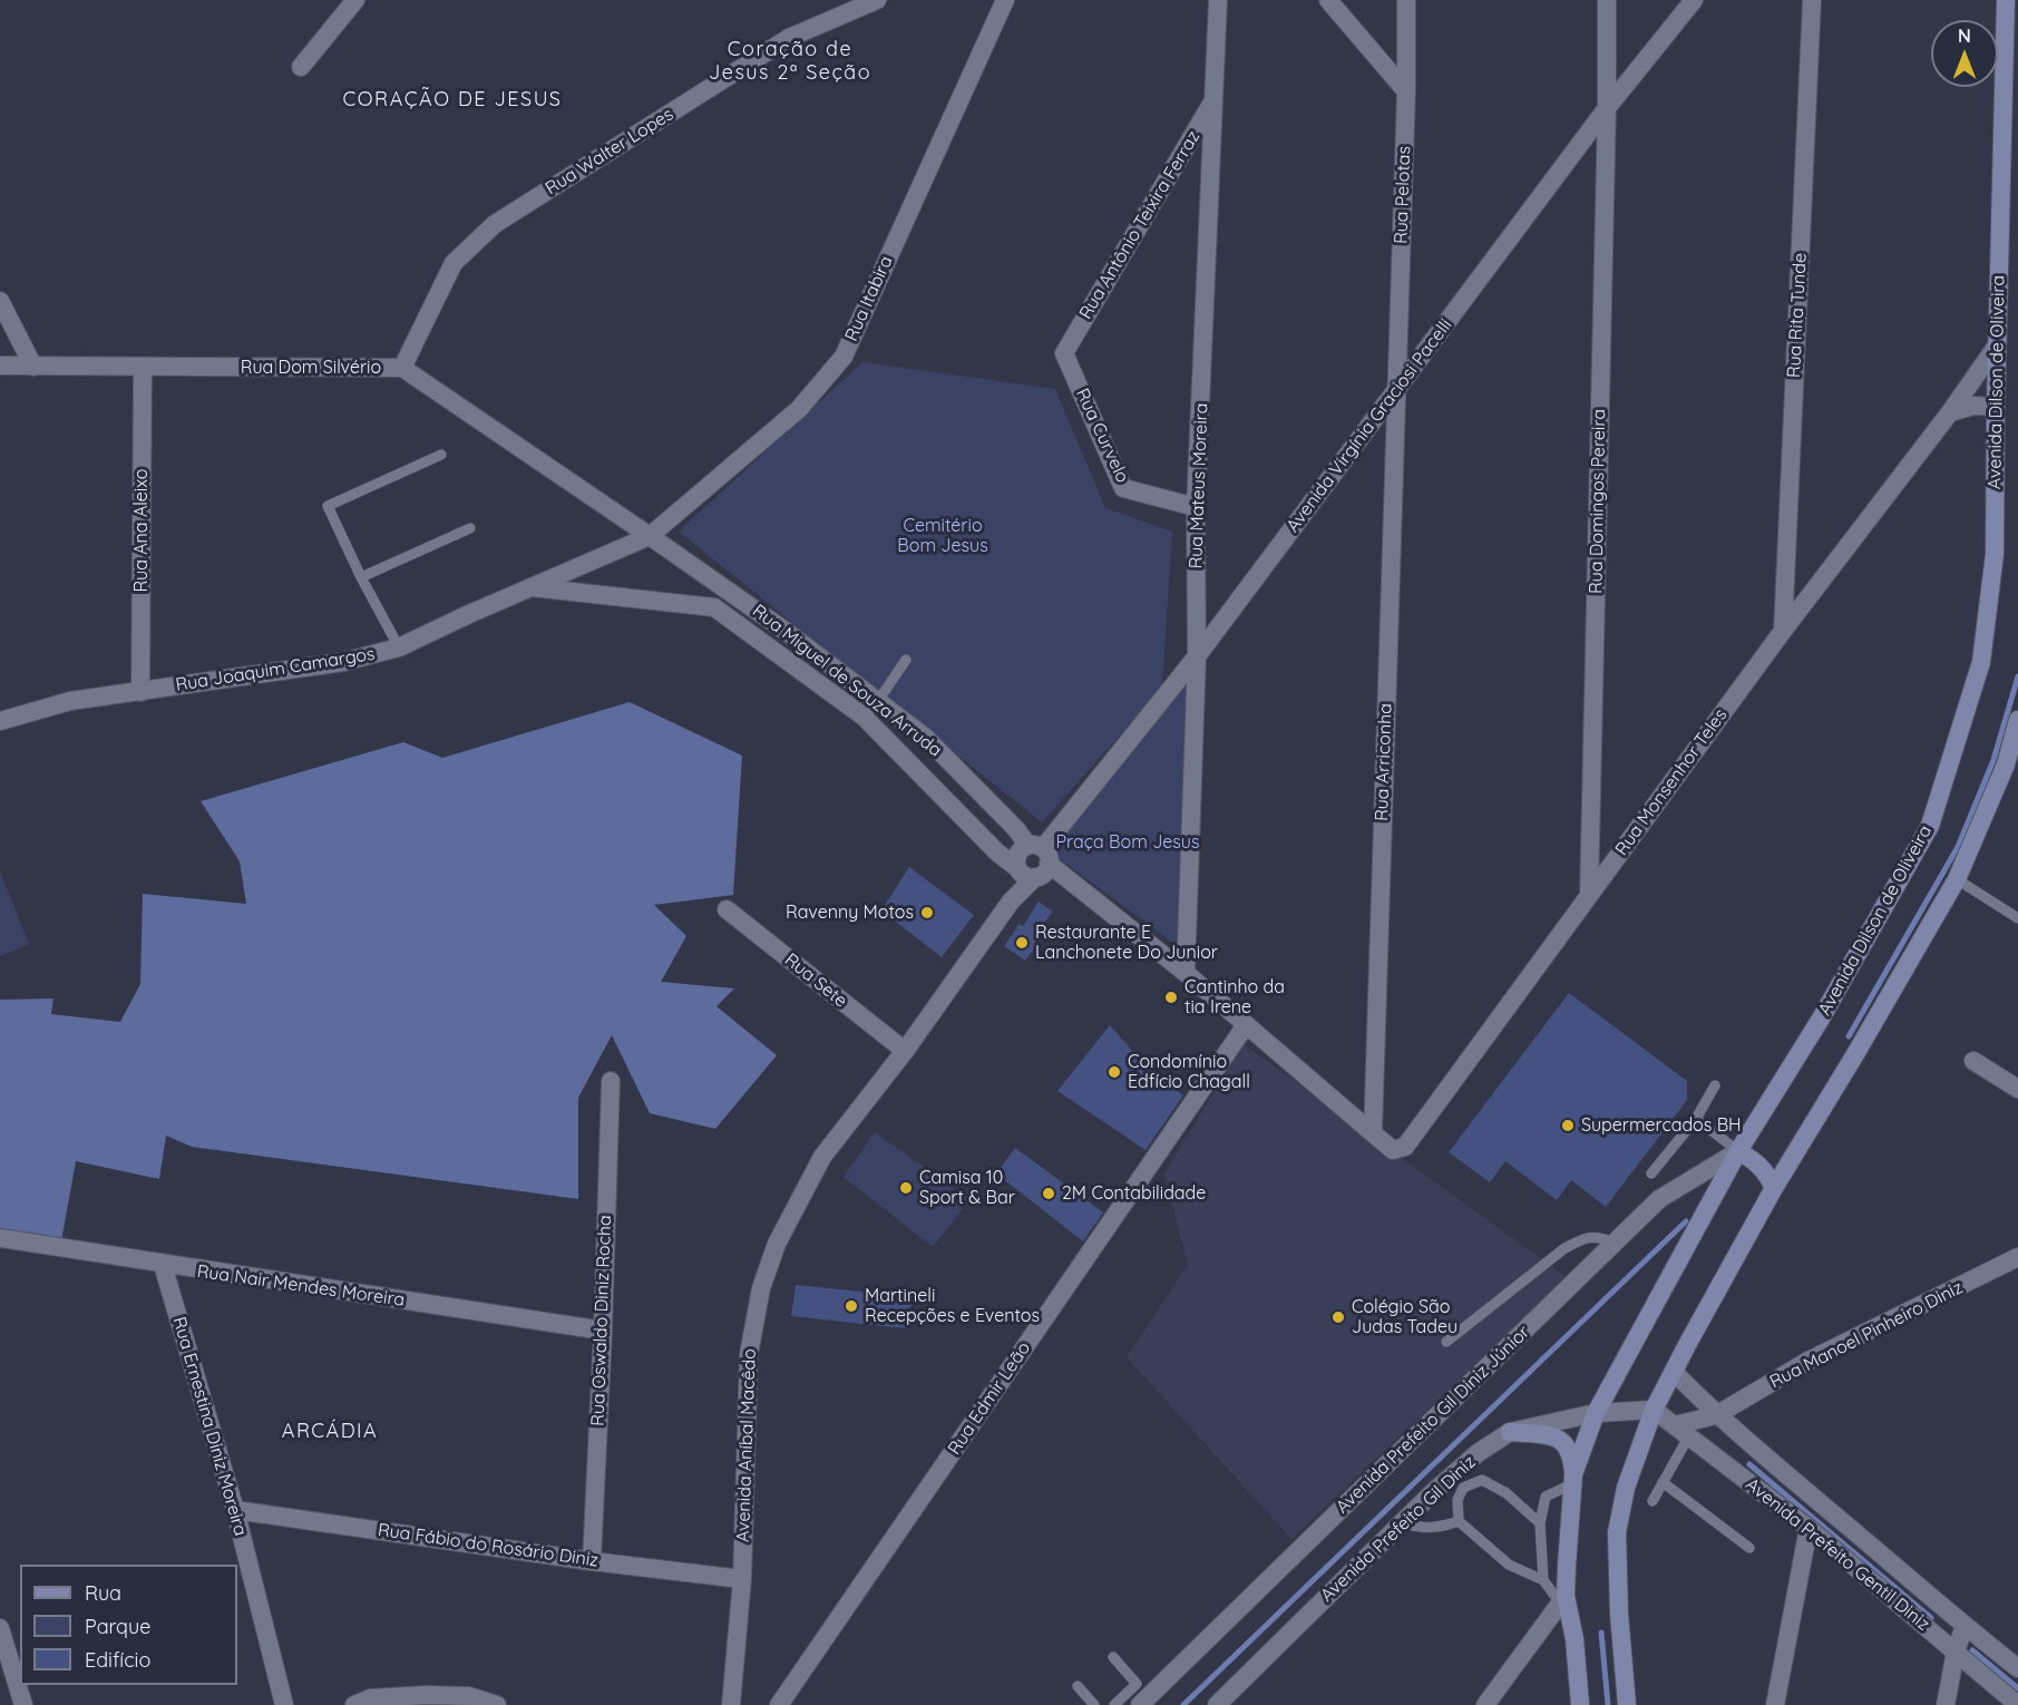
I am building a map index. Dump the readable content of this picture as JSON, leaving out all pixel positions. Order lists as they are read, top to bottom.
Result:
{
  "streets": {
    "main road": ["Avenida Dilson de Oliveira"],
    "street": [
      "Rua Walter Lopes",
      "Rua Pelotas",
      "Rua Antônio Teixira Ferraz",
      "Rua Itabira",
      "Rua Rita Tunde",
      "Rua Dom Silvério",
      "Avenida Virgínia Graciosi Pacelli",
      "Rua Curvelo",
      "Rua Mateus Moreira",
      "Rua Domingos Pereira",
      "Rua Ana Aleixo",
      "Rua Joaquim Camargos",
      "Rua Miguel de Souza Arruda",
      "Rua Arriconha",
      "Rua Monsenhor Teles",
      "Rua Sete",
      "Rua Nair Mendes Moreira",
      "Rua Oswaldo Diniz Rocha",
      "Rua Manoel Pinheiro Diniz",
      "Rua Edmir Leão",
      "Avenida Prefeito Gil Diniz Júnior",
      "Rua Ernestina Diniz Moreira",
      "Avenida Aníbal Macêdo",
      "Avenida Prefeito Gil Diniz",
      "Rua Fábio do Rosário Diniz",
      "Avenida Prefeito Gentil Diniz"
    ]
  },
  "crossings": [
    ["Rua Walter Lopes", "Rua Dom Silvério"],
    ["Rua Pelotas", "Avenida Virgínia Graciosi Pacelli"],
    ["Rua Pelotas", "Rua Arriconha"],
    ["Rua Antônio Teixira Ferraz", "Rua Curvelo"],
    ["Rua Antônio Teixira Ferraz", "Rua Mateus Moreira"],
    ["Rua Itabira", "Rua Dom Silvério"],
    ["Rua Itabira", "Rua Joaquim Camargos"],
    ["Rua Itabira", "Rua Miguel de Souza Arruda"],
    ["Rua Rita Tunde", "Rua Monsenhor Teles"],
    ["Rua Dom Silvério", "Rua Ana Aleixo"],
    ["Rua Dom Silvério", "Rua Joaquim Camargos"],
    ["Rua Dom Silvério", "Rua Miguel de Souza Arruda"],
    ["Avenida Dilson de Oliveira", "Rua Monsenhor Teles"],
    ["Avenida Dilson de Oliveira", "Avenida Prefeito Gil Diniz Júnior"],
    ["Avenida Dilson de Oliveira", "Avenida Prefeito Gil Diniz"],
    ["Avenida Virgínia Graciosi Pacelli", "Rua Mateus Moreira"],
    ["Avenida Virgínia Graciosi Pacelli", "Rua Domingos Pereira"],
    ["Avenida Virgínia Graciosi Pacelli", "Rua Miguel de Souza Arruda"],
    ["Avenida Virgínia Graciosi Pacelli", "Rua Arriconha"],
    ["Avenida Virgínia Graciosi Pacelli", "Avenida Aníbal Macêdo"],
    ["Rua Curvelo", "Rua Mateus Moreira"],
    ["Rua Mateus Moreira", "Rua Miguel de Souza Arruda"],
    ["Rua Domingos Pereira", "Rua Monsenhor Teles"],
    ["Rua Ana Aleixo", "Rua Joaquim Camargos"],
    ["Rua Joaquim Camargos", "Rua Miguel de Souza Arruda"],
    ["Rua Miguel de Souza Arruda", "Rua Arriconha"],
    ["Rua Miguel de Souza Arruda", "Rua Monsenhor Teles"],
    ["Rua Miguel de Souza Arruda", "Rua Edmir Leão"],
    ["Rua Miguel de Souza Arruda", "Avenida Aníbal Macêdo"],
    ["Rua Sete", "Avenida Aníbal Macêdo"],
    ["Rua Nair Mendes Moreira", "Rua Oswaldo Diniz Rocha"],
    ["Rua Nair Mendes Moreira", "Rua Ernestina Diniz Moreira"],
    ["Rua Oswaldo Diniz Rocha", "Rua Fábio do Rosário Diniz"],
    ["Rua Manoel Pinheiro Diniz", "Avenida Prefeito Gentil Diniz"],
    ["Rua Ernestina Diniz Moreira", "Rua Fábio do Rosário Diniz"],
    ["Avenida Aníbal Macêdo", "Rua Fábio do Rosário Diniz"],
    ["Avenida Prefeito Gil Diniz", "Avenida Prefeito Gentil Diniz"]
  ],
  "districts": ["Coração de Jesus 2ª Seção", "CORAÇÃO DE JESUS", "ARCÁDIA"],
  "parks": ["Cemitério Bom Jesus", "Praça Bom Jesus"],
  "places": [
    "Ravenny Motos",
    "Restaurante E Lanchonete Do Junior",
    "Cantinho da tia Irene",
    "Condomínio Edfício Chagall",
    "Supermercados BH",
    "Camisa 10 Sport & Bar",
    "2M Contabilidade",
    "Martineli Recepções e Eventos",
    "Colégio São Judas Tadeu"
  ],
  "legend": ["Rua", "Parque", "Edifício"],
  "north": "top"
}
